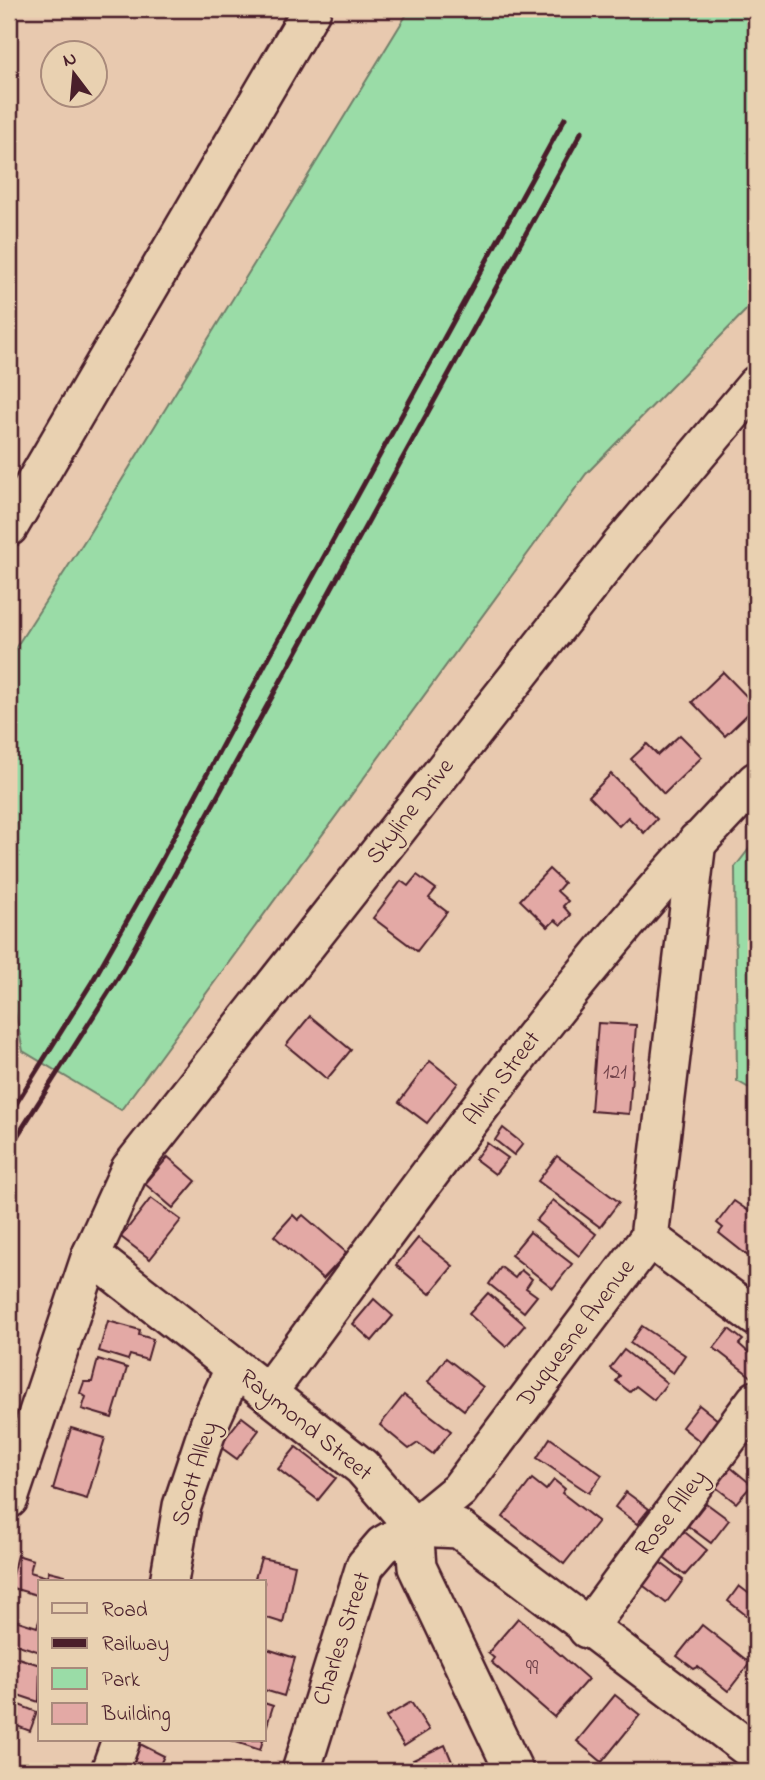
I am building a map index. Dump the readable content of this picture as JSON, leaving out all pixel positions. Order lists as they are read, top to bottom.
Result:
{
  "streets": {
    "street": [
      "Skyline Drive",
      "Alvin Street",
      "Duquesne Avenue",
      "Raymond Street",
      "Scott Alley",
      "Rose Alley",
      "Charles Street"
    ]
  },
  "crossings": [
    ["Skyline Drive", "Raymond Street"],
    ["Alvin Street", "Duquesne Avenue"],
    ["Alvin Street", "Raymond Street"],
    ["Duquesne Avenue", "Raymond Street"],
    ["Duquesne Avenue", "Charles Street"],
    ["Raymond Street", "Scott Alley"],
    ["Raymond Street", "Charles Street"]
  ],
  "house_numbers": ["121", "99"],
  "legend": [
    "Road",
    "Railway",
    "Park",
    "Building"
  ],
  "north": "top"
}
